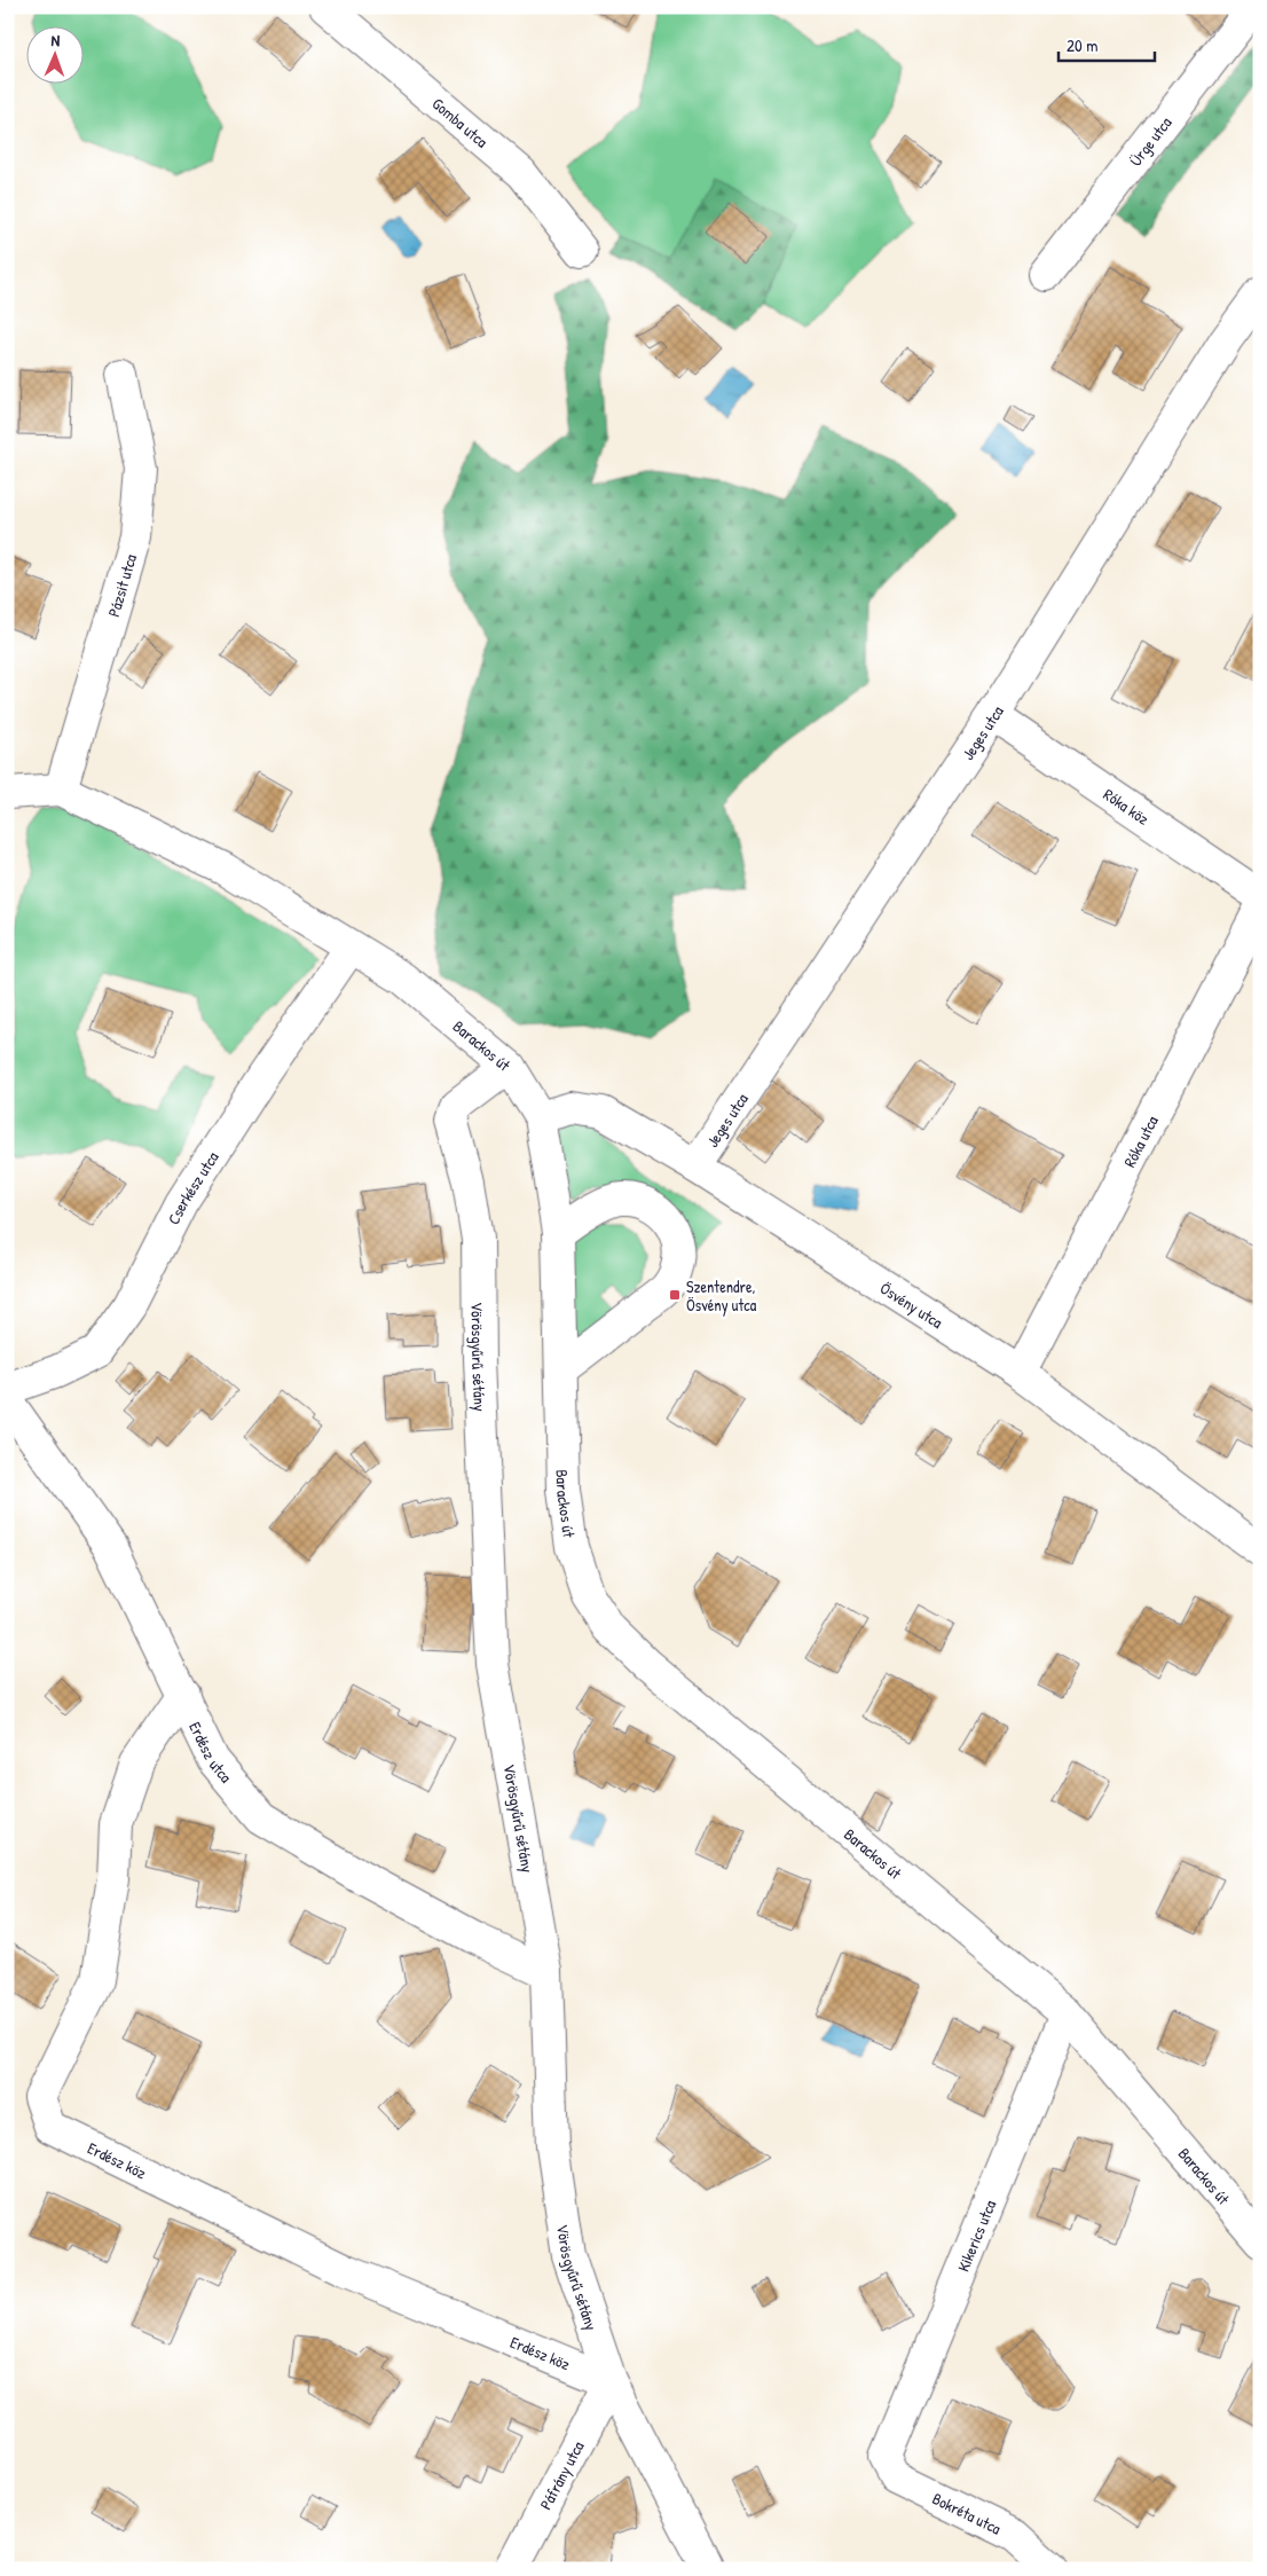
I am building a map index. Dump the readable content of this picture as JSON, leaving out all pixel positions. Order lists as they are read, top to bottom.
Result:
{
  "streets": {
    "street": [
      "Gomba utca",
      "Ürge utca",
      "Pázsit utca",
      "Jeges utca",
      "Róka köz",
      "Barackos út",
      "Róka utca",
      "Cserkész utca",
      "Ösvény utca",
      "Vörösgyűrű sétány",
      "Erdész utca",
      "Erdész köz",
      "Kikerics utca",
      "Páfrány utca",
      "Bokréta utca"
    ]
  },
  "crossings": [
    ["Pázsit utca", "Barackos út"],
    ["Jeges utca", "Róka köz"],
    ["Jeges utca", "Ösvény utca"],
    ["Barackos út", "Cserkész utca"],
    ["Barackos út", "Ösvény utca"],
    ["Barackos út", "Vörösgyűrű sétány"],
    ["Barackos út", "Kikerics utca"],
    ["Róka utca", "Ösvény utca"],
    ["Vörösgyűrű sétány", "Erdész utca"],
    ["Vörösgyűrű sétány", "Erdész köz"],
    ["Vörösgyűrű sétány", "Páfrány utca"],
    ["Erdész utca", "Erdész köz"],
    ["Erdész köz", "Páfrány utca"],
    ["Kikerics utca", "Bokréta utca"]
  ],
  "places": {
    "transit": ["Szentendre, Ösvény utca"]
  },
  "scale_bar": "20 m",
  "north": "top"
}
